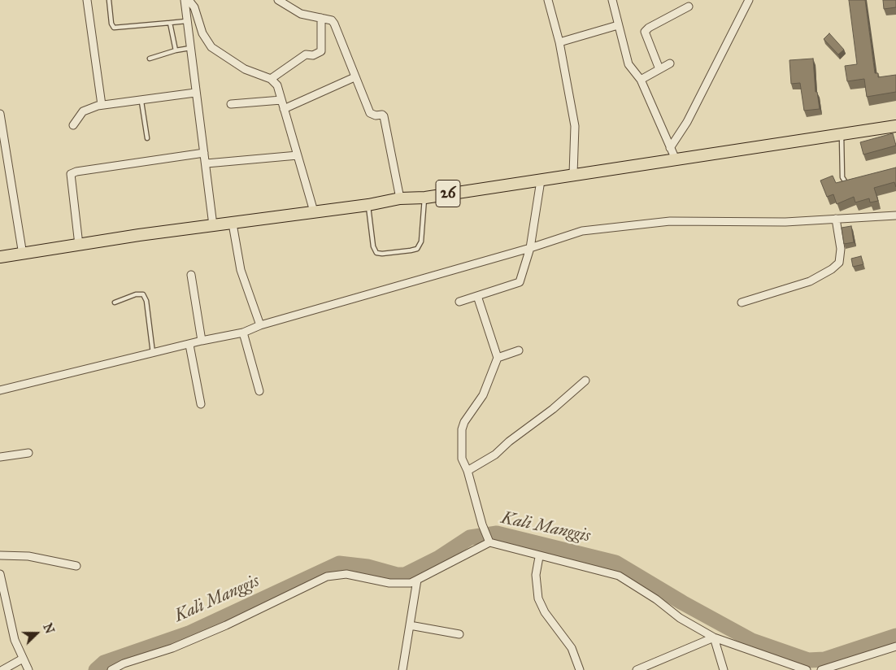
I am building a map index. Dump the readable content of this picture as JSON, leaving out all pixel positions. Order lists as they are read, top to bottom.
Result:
{
  "streets": {
    "highway": ["26"]
  },
  "water": ["Kali Manggis"],
  "north": "right"
}
